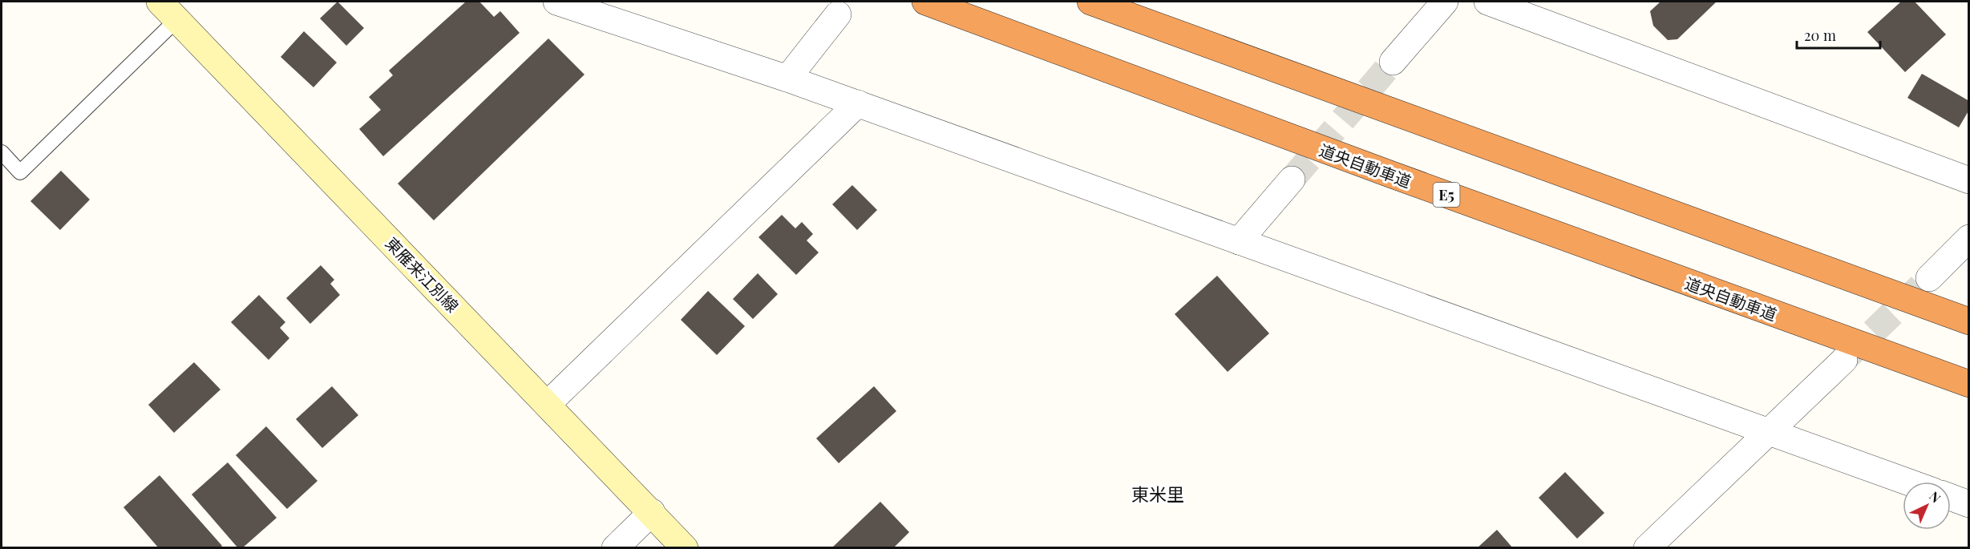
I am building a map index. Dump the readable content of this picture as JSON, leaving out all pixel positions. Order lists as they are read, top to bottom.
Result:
{
  "streets": {
    "highway": ["道央自動車道", "E5"],
    "main road": ["東雁来江別線"]
  },
  "districts": ["東米里"],
  "scale_bar": "20 m",
  "north": "top right"
}
